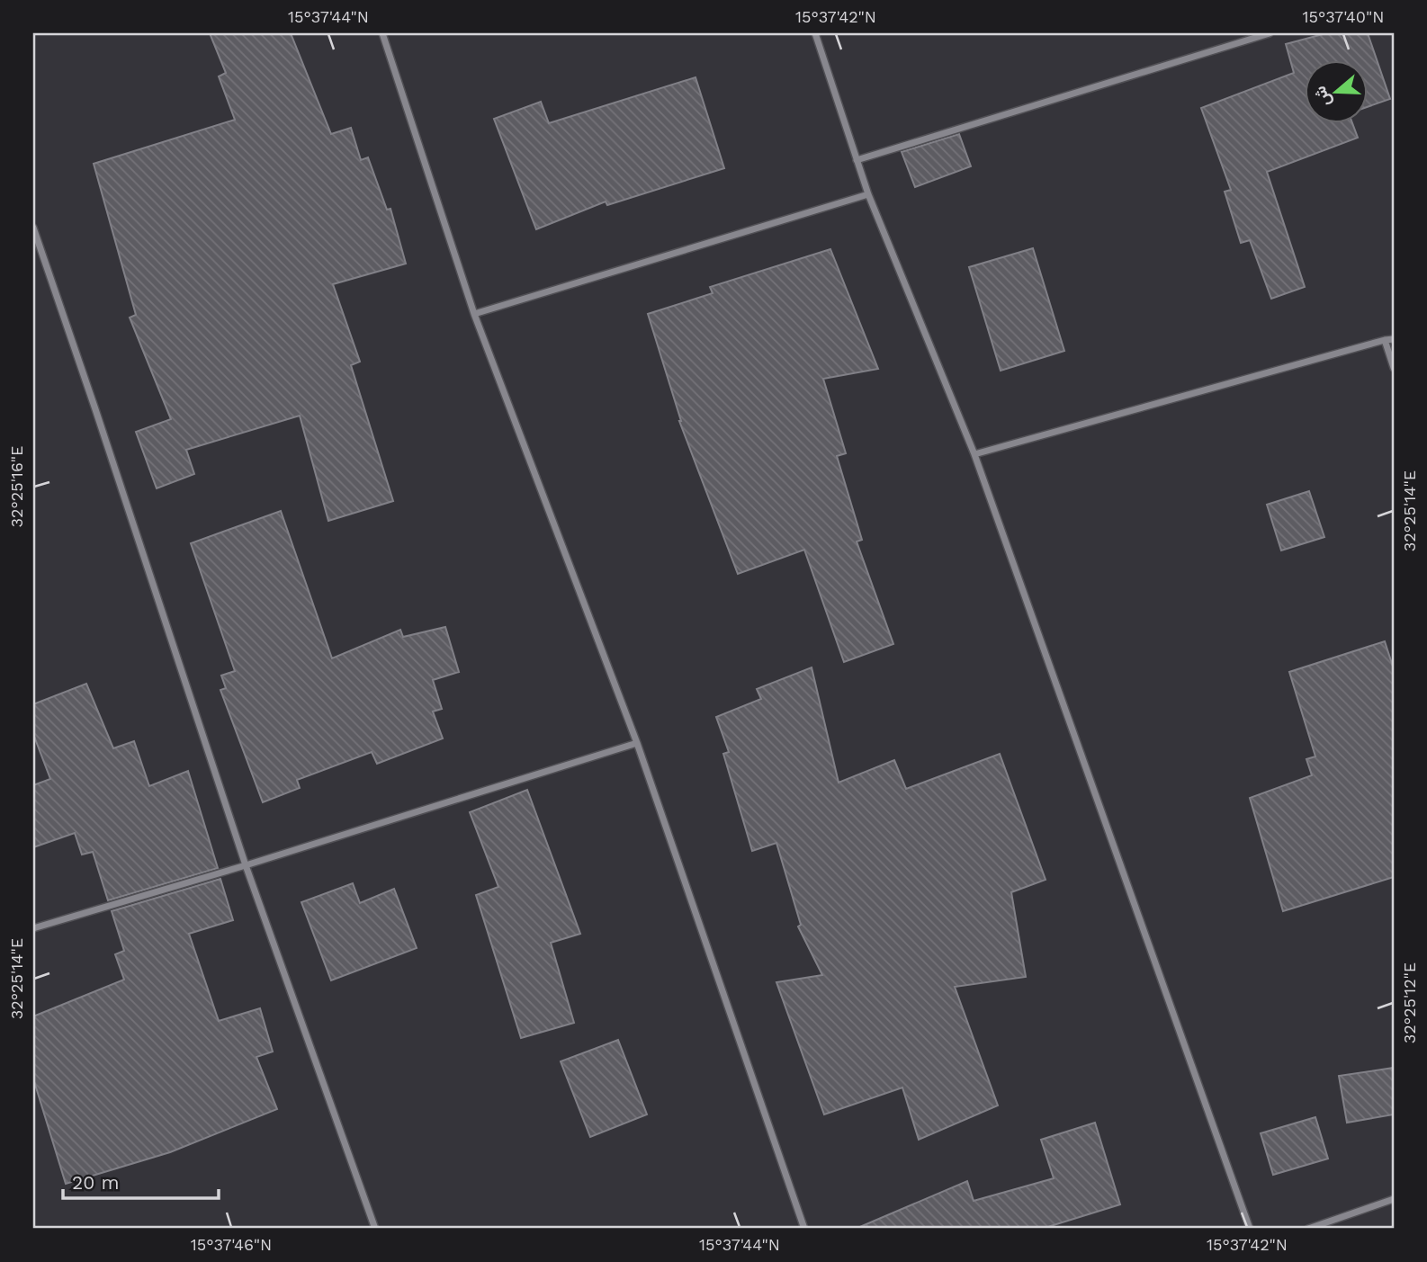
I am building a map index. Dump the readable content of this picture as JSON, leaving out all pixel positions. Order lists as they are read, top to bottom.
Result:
{
  "scale_bar": "20 m",
  "north": "left",
  "coordinates": [
    "15°37'44\"N",
    "15°37'42\"N",
    "15°37'40\"N",
    "32°25'16\"E",
    "32°25'14\"E",
    "32°25'12\"E",
    "15°37'46\"N"
  ]
}
